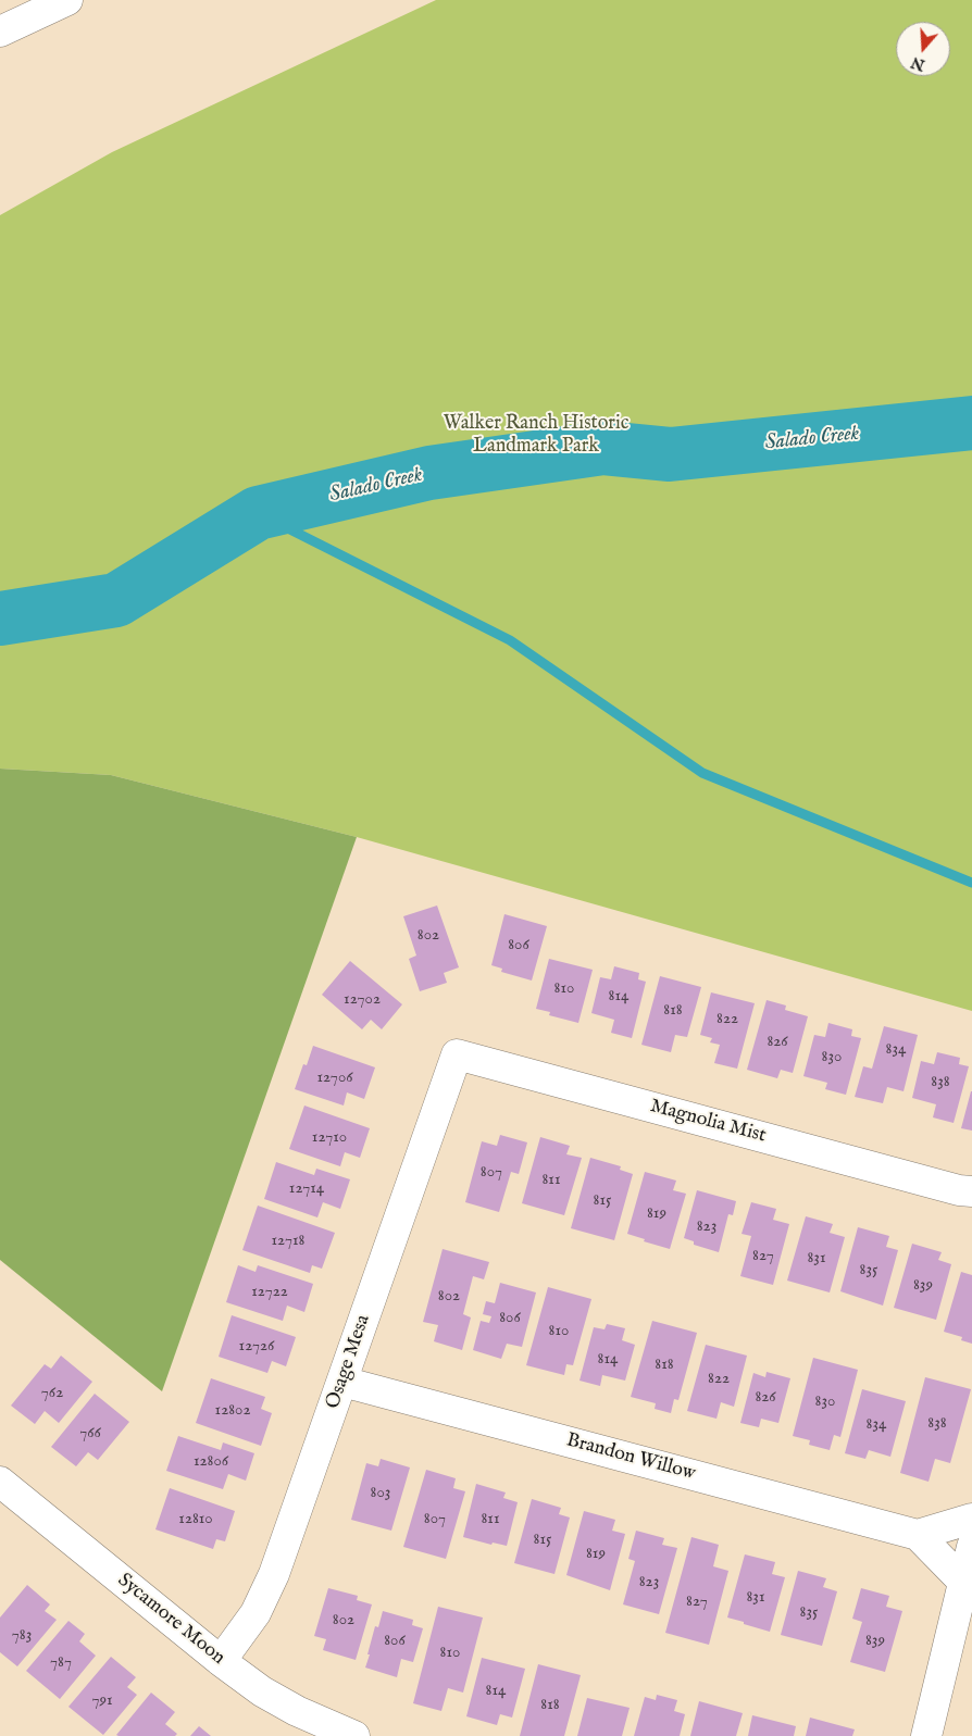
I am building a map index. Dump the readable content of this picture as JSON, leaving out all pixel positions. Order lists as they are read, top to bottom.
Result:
{
  "streets": {
    "street": [
      "Magnolia Mist",
      "Osage Mesa",
      "Brandon Willow",
      "Sycamore Moon"
    ]
  },
  "crossings": [
    ["Magnolia Mist", "Osage Mesa"],
    ["Osage Mesa", "Brandon Willow"],
    ["Osage Mesa", "Sycamore Moon"]
  ],
  "water": ["Salado Creek"],
  "parks": ["Walker Ranch Historic Landmark Park"],
  "house_numbers": [
    "802",
    "806",
    "810",
    "814",
    "12702",
    "818",
    "822",
    "826",
    "834",
    "830",
    "12706",
    "838",
    "12710",
    "807",
    "811",
    "12714",
    "815",
    "819",
    "823",
    "12718",
    "827",
    "831",
    "835",
    "839",
    "12722",
    "802",
    "806",
    "810",
    "12726",
    "814",
    "818",
    "822",
    "762",
    "826",
    "830",
    "12802",
    "838",
    "834",
    "766",
    "12806",
    "803",
    "12810",
    "807",
    "811",
    "815",
    "819",
    "823",
    "831",
    "827",
    "835",
    "802",
    "783",
    "806",
    "839",
    "810",
    "787",
    "814",
    "791",
    "818"
  ],
  "north": "bottom"
}
